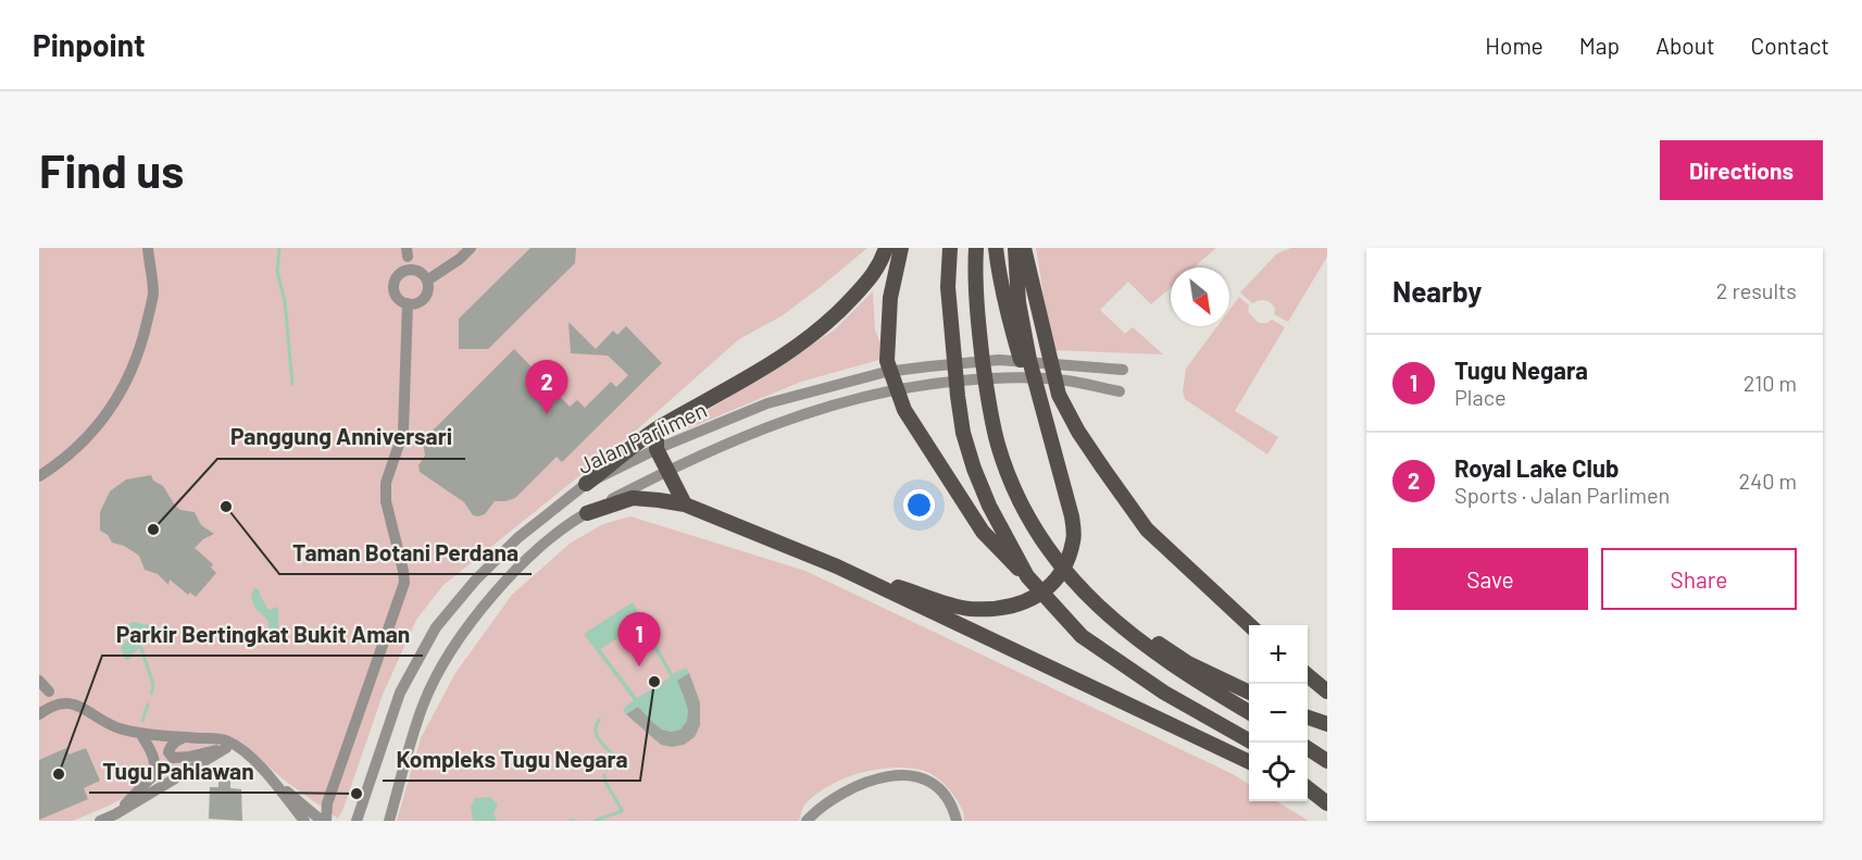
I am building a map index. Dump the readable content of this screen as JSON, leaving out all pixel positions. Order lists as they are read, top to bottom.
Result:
{
  "streets": {
    "street": ["Jalan Parlimen"]
  },
  "places": [
    "Taman Botani Perdana",
    "Panggung Anniversari",
    "Kompleks Tugu Negara",
    "Parkir Bertingkat Bukit Aman",
    "Tugu Pahlawan"
  ],
  "north": "bottom right",
  "page": {
    "header": "Pinpoint",
    "nav": [
      "Home",
      "Map",
      "About",
      "Contact"
    ],
    "buttons": [
      "Directions",
      ["Save", "Share"]
    ],
    "title": "Find us",
    "heading": ["Nearby", "2 results"],
    "list": [
      {
        "mark": "1",
        "name": "Tugu Negara",
        "note": "Place",
        "value": "210 m"
      },
      {
        "mark": "2",
        "name": "Royal Lake Club",
        "note": "Sports · Jalan Parlimen",
        "value": "240 m"
      }
    ],
    "pins": ["2", "1"],
    "map_buttons": ["+", "−"]
  }
}
